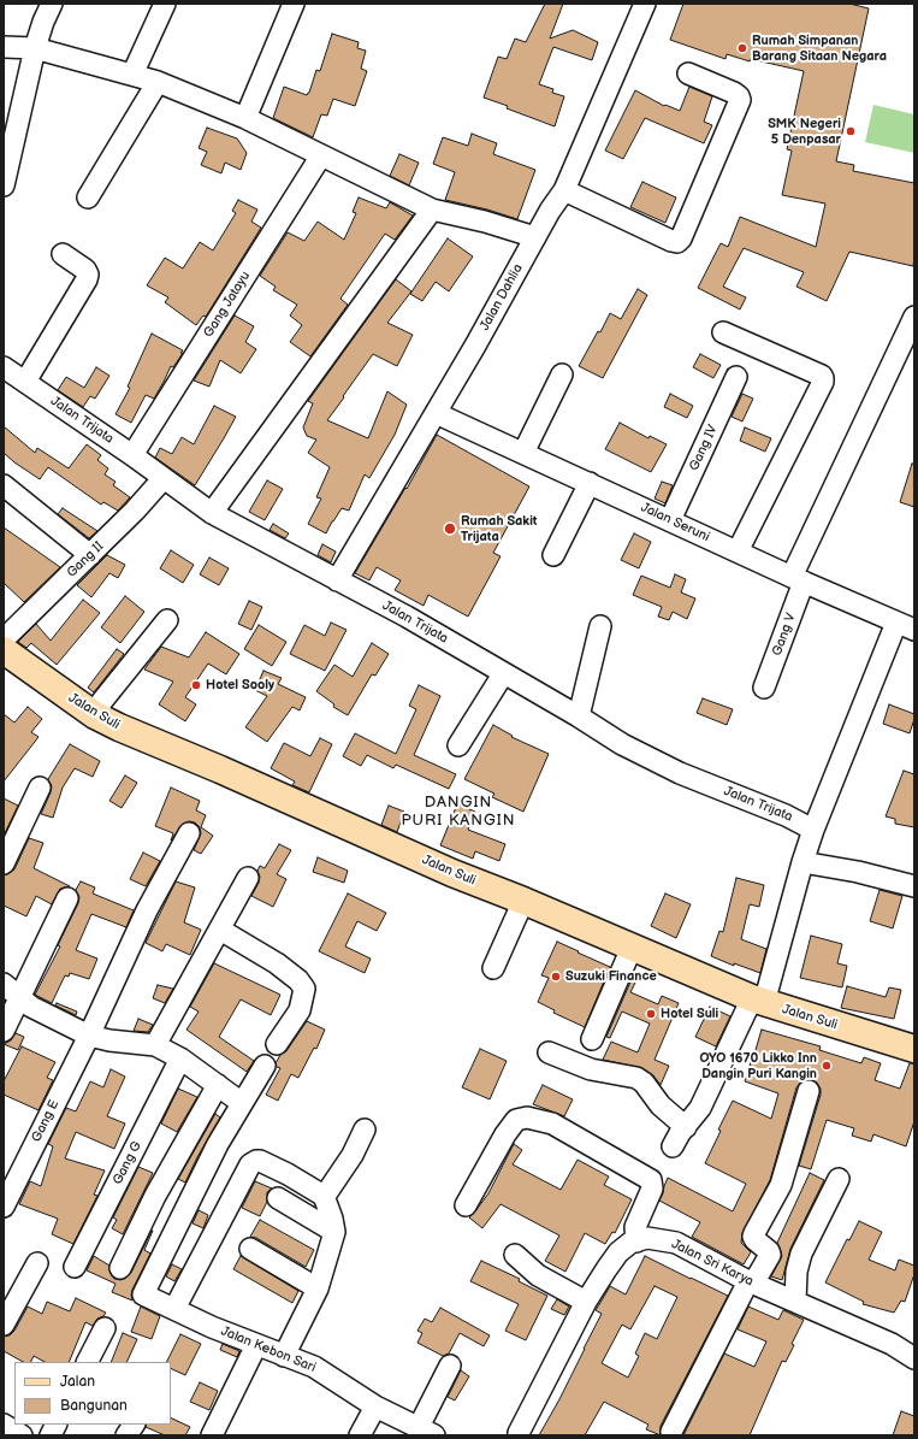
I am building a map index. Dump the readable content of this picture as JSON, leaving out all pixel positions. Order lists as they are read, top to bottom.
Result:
{
  "streets": {
    "main road": ["Jalan Suli"],
    "street": [
      "Jalan Dahlia",
      "Gang Jatayu",
      "Jalan Trijata",
      "Gang IV",
      "Jalan Seruni",
      "Gang II",
      "Gang V",
      "Gang E",
      "Gang G",
      "Jalan Sri Karya",
      "Jalan Kebon Sari"
    ]
  },
  "crossings": [
    ["Jalan Dahlia", "Jalan Trijata"],
    ["Jalan Dahlia", "Jalan Seruni"],
    ["Gang Jatayu", "Jalan Trijata"],
    ["Jalan Trijata", "Gang II"],
    ["Gang IV", "Jalan Seruni"],
    ["Jalan Seruni", "Gang V"]
  ],
  "districts": ["DANGIN PURI KANGIN"],
  "places": [
    "Rumah Simpanan Barang Sitaan Negara",
    "SMK Negeri 5 Denpasar",
    "Rumah Sakit Trijata",
    "Hotel Sooly",
    "Suzuki Finance",
    "Hotel Suli",
    "OYO 1670 Likko Inn Dangin Puri Kangin"
  ],
  "legend": ["Jalan", "Bangunan"]
}
